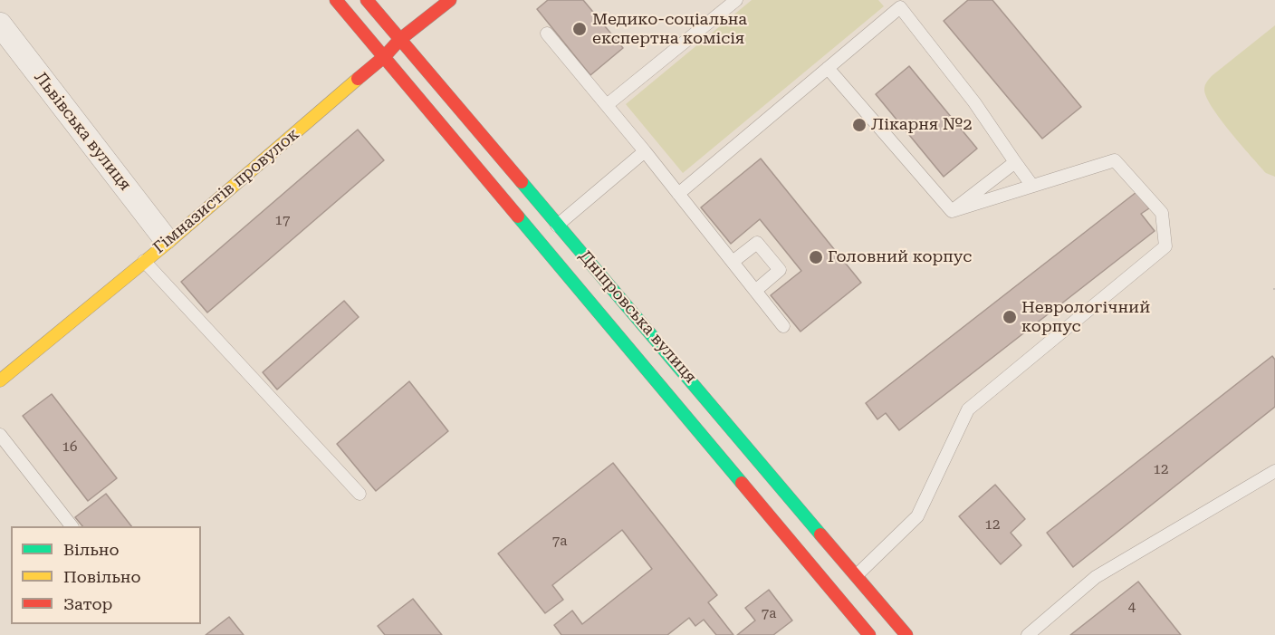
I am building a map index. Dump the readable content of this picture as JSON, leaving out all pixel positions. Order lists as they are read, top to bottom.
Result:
{
  "streets": {
    "street": ["Львівська вулиця", "Гімназистів провулок", "Дніпровська вулиця"]
  },
  "crossings": [
    ["Гімназистів провулок", "Дніпровська вулиця"]
  ],
  "places": [
    "Медико-соціальна експертна комісія",
    "Лікарня №2",
    "Головний корпус",
    "Неврологічний корпус"
  ],
  "house_numbers": [
    "17",
    "16",
    "12",
    "12",
    "7а",
    "4",
    "7а"
  ],
  "legend": ["Вільно", "Повільно", "Затор"]
}
